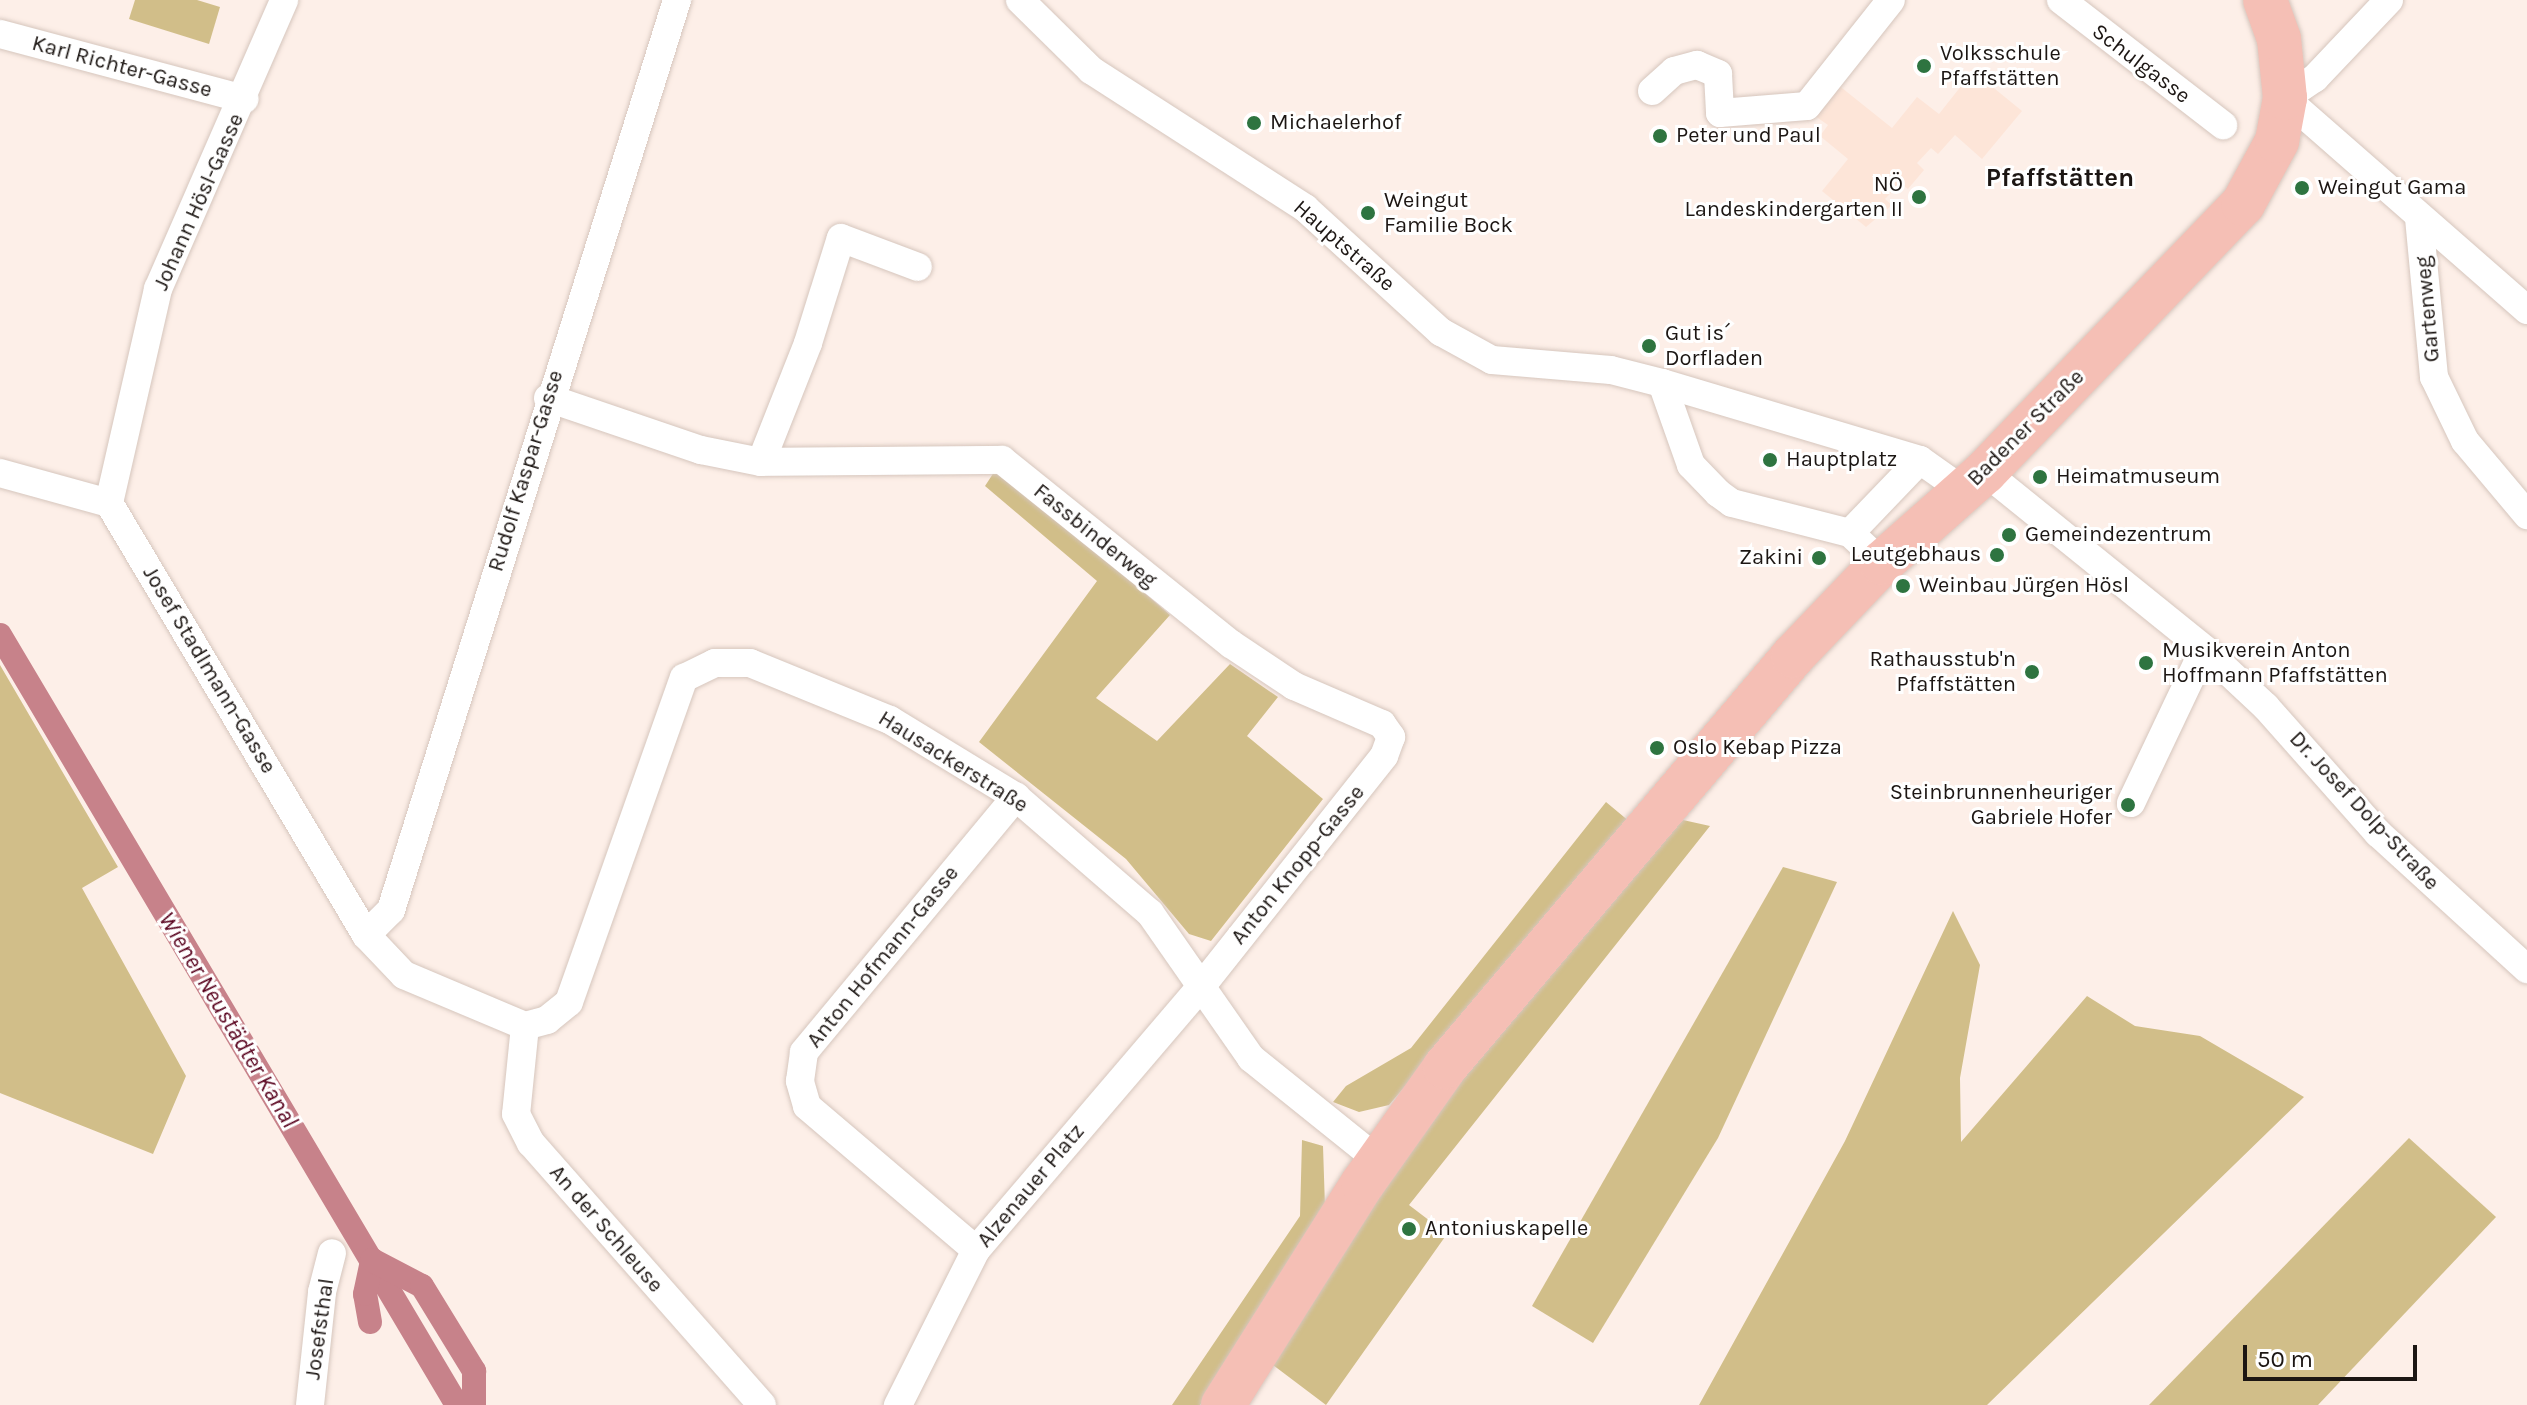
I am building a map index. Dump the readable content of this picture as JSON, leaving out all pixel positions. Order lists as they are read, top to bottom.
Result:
{
  "streets": {
    "main road": ["Badener Straße"],
    "street": [
      "Schulgasse",
      "Karl Richter-Gasse",
      "Johann Hösl-Gasse",
      "Hauptstraße",
      "Gartenweg",
      "Rudolf Kaspar-Gasse",
      "Fassbinderweg",
      "Josef Stadlmann-Gasse",
      "Hausackerstraße",
      "Dr. Josef Dolp-Straße",
      "Anton Knopp-Gasse",
      "Anton Hofmann-Gasse",
      "Alzenauer Platz",
      "An der Schleuse",
      "Josefsthal"
    ]
  },
  "crossings": [
    ["Karl Richter-Gasse", "Johann Hösl-Gasse"],
    ["Johann Hösl-Gasse", "Josef Stadlmann-Gasse"],
    ["Badener Straße", "Hausackerstraße"],
    ["Badener Straße", "Dr. Josef Dolp-Straße"],
    ["Rudolf Kaspar-Gasse", "Fassbinderweg"],
    ["Rudolf Kaspar-Gasse", "Josef Stadlmann-Gasse"],
    ["Fassbinderweg", "Anton Knopp-Gasse"],
    ["Hausackerstraße", "Anton Knopp-Gasse"],
    ["Hausackerstraße", "Anton Hofmann-Gasse"],
    ["Hausackerstraße", "Alzenauer Platz"],
    ["Hausackerstraße", "An der Schleuse"],
    ["Anton Knopp-Gasse", "Alzenauer Platz"],
    ["Anton Hofmann-Gasse", "Alzenauer Platz"]
  ],
  "districts": ["Pfaffstätten"],
  "water": ["Wiener Neustädter Kanal"],
  "places": [
    "Volksschule Pfaffstätten",
    "Michaelerhof",
    "Peter und Paul",
    "Weingut Gama",
    "NÖ Landeskindergarten II",
    "Weingut Familie Bock",
    "Gut is´ Dorfladen",
    "Hauptplatz",
    "Heimatmuseum",
    "Gemeindezentrum",
    "Leutgebhaus",
    "Zakini",
    "Weinbau Jürgen Hösl",
    "Musikverein Anton Hoffmann Pfaffstätten",
    "Rathausstub'n Pfaffstätten",
    "Oslo Kebap Pizza",
    "Steinbrunnenheuriger Gabriele Hofer",
    "Antoniuskapelle"
  ],
  "scale_bar": "50 m"
}
